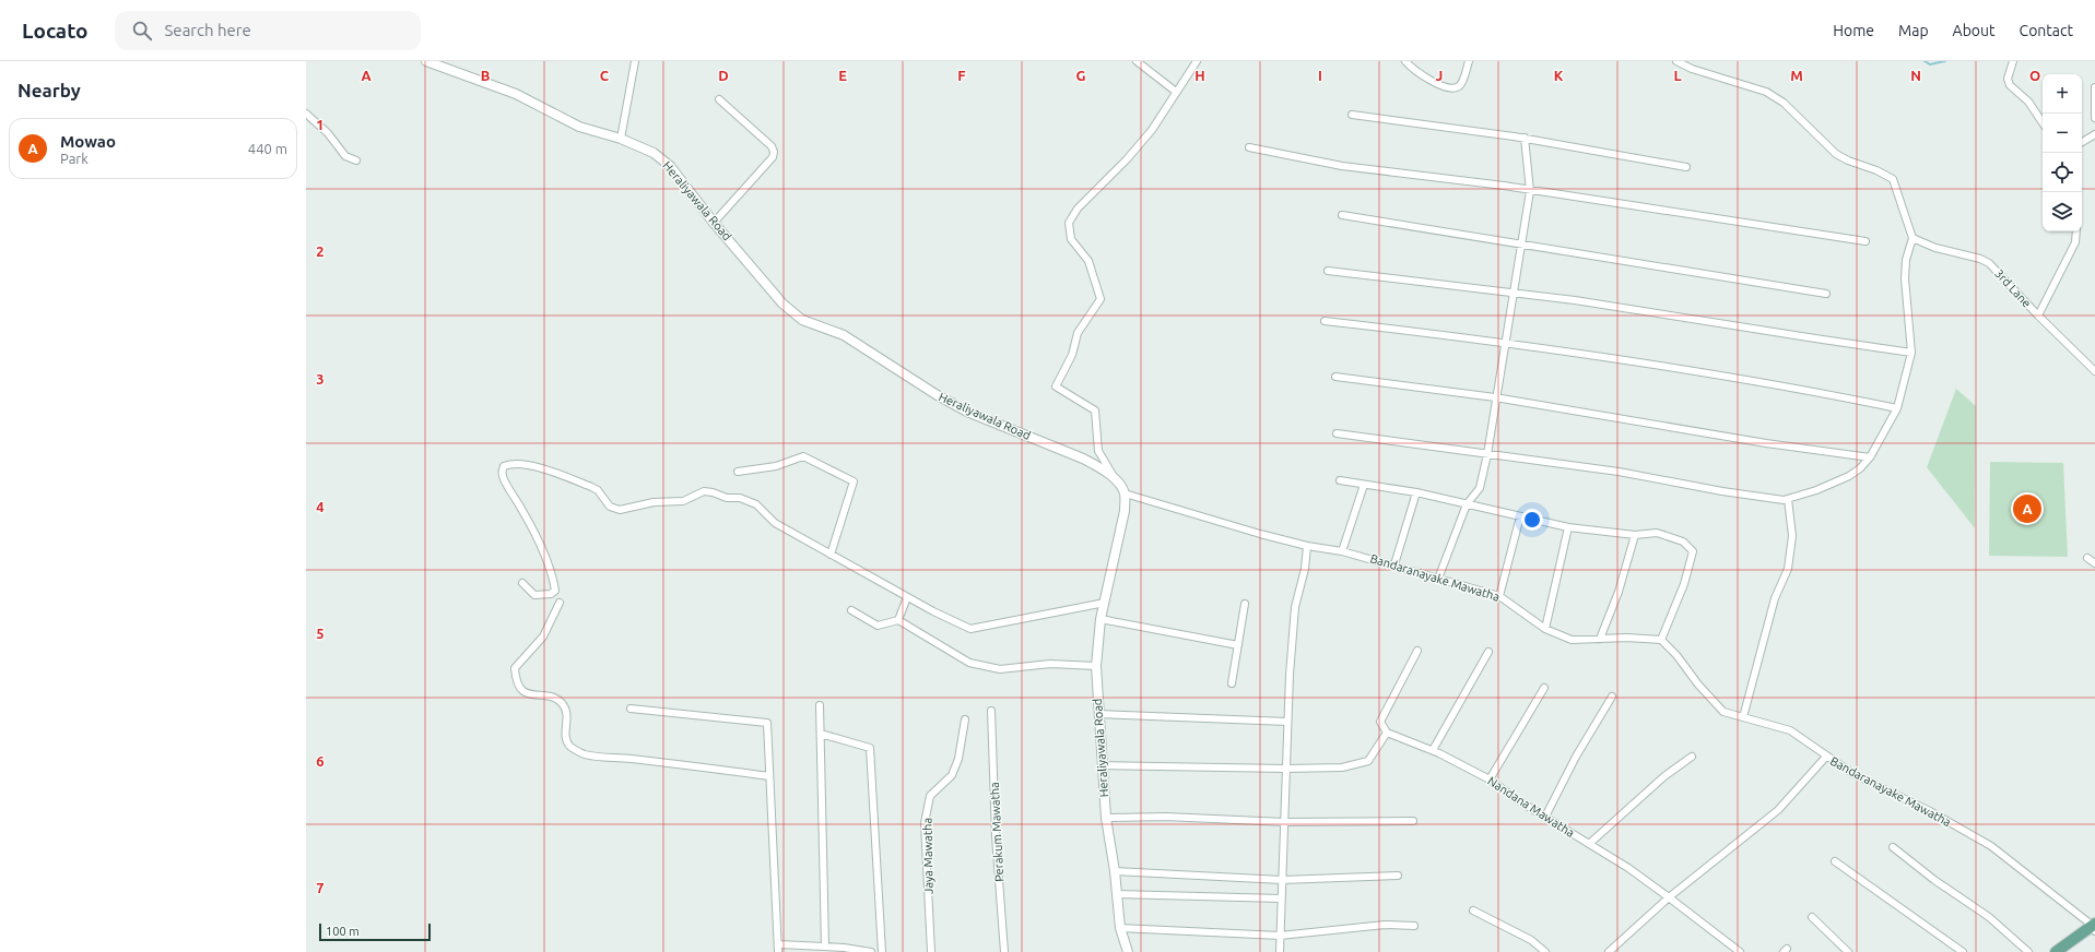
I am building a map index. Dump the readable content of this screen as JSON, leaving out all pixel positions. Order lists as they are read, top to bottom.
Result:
{
  "streets": {
    "street": [
      "Heraliyawala Road",
      "3rd Lane",
      "Bandaranayake Mawatha",
      "Nandana Mawatha",
      "Perakum Mawatha",
      "Jaya Mawatha"
    ]
  },
  "crossings": [
    ["Heraliyawala Road", "Bandaranayake Mawatha"]
  ],
  "scale_bar": "100 m",
  "page": {
    "header": "Locato",
    "search": "Search here",
    "nav": [
      "Home",
      "Map",
      "About",
      "Contact"
    ],
    "heading": "Nearby",
    "map_buttons": ["+", "−"],
    "list": [
      {
        "mark": "A",
        "name": "Mowao",
        "note": "Park",
        "value": "440 m"
      }
    ],
    "pins": "A",
    "scale": "100 m"
  },
  "grid": {
    "columns": [
      "A",
      "B",
      "C",
      "D",
      "E",
      "F",
      "G",
      "H",
      "I",
      "J",
      "K",
      "L",
      "M",
      "N",
      "O"
    ],
    "rows": [
      "1",
      "2",
      "3",
      "4",
      "5",
      "6",
      "7"
    ]
  }
}
